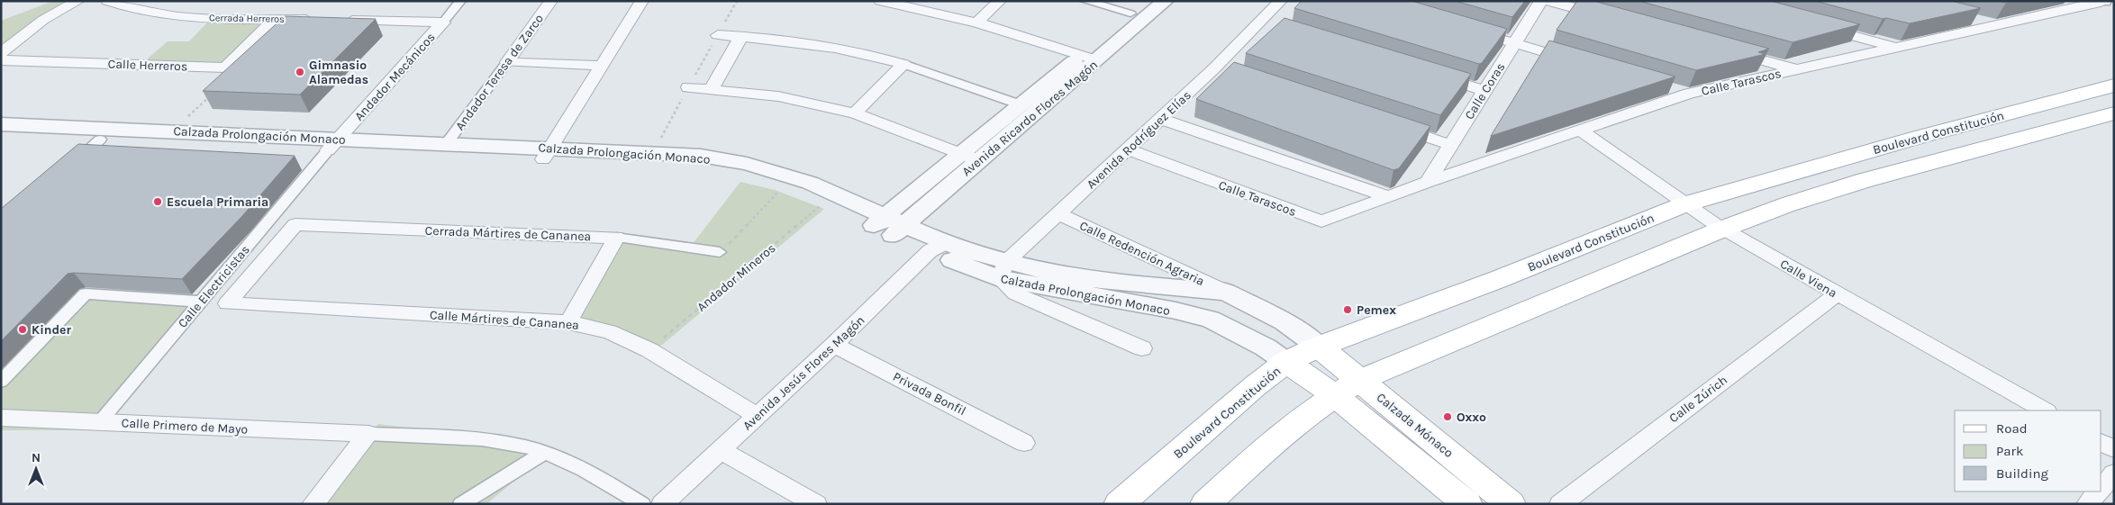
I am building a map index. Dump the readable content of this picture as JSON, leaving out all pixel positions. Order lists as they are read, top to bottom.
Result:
{
  "streets": {
    "main road": ["Boulevard Constitución", "Calzada Mónaco"],
    "street": [
      "Cerrada Herreros",
      "Calle Herreros",
      "Andador Teresa de Zarco",
      "Andador Mecánicos",
      "Calle Tarascos",
      "Calle Coras",
      "Avenida Ricardo Flores Magón",
      "Calzada Prolongación Monaco",
      "Avenida Rodríguez Elías",
      "Cerrada Mártires de Cananea",
      "Calle Redención Agraria",
      "Calle Viena",
      "Calle Electricistas",
      "Calle Mártires de Cananea",
      "Avenida Jesús Flores Magón",
      "Privada Bonfil",
      "Calle Zúrich",
      "Calle Primero de Mayo"
    ],
    "path": ["Andador Mineros"]
  },
  "crossings": [
    ["Cerrada Herreros", "Calle Herreros"],
    ["Andador Teresa de Zarco", "Calzada Prolongación Monaco"],
    ["Andador Mecánicos", "Calzada Prolongación Monaco"],
    ["Andador Mecánicos", "Calle Electricistas"],
    ["Calle Tarascos", "Calle Coras"],
    ["Calle Tarascos", "Avenida Rodríguez Elías"],
    ["Calle Tarascos", "Calle Viena"],
    ["Avenida Ricardo Flores Magón", "Calzada Prolongación Monaco"],
    ["Boulevard Constitución", "Calzada Prolongación Monaco"],
    ["Boulevard Constitución", "Calle Viena"],
    ["Boulevard Constitución", "Calzada Mónaco"],
    ["Calzada Prolongación Monaco", "Avenida Rodríguez Elías"],
    ["Calzada Prolongación Monaco", "Calle Redención Agraria"],
    ["Calzada Prolongación Monaco", "Andador Mineros"],
    ["Calzada Prolongación Monaco", "Calle Electricistas"],
    ["Calzada Prolongación Monaco", "Avenida Jesús Flores Magón"],
    ["Calzada Prolongación Monaco", "Calzada Mónaco"],
    ["Avenida Rodríguez Elías", "Calle Redención Agraria"],
    ["Cerrada Mártires de Cananea", "Calle Mártires de Cananea"],
    ["Andador Mineros", "Calle Mártires de Cananea"],
    ["Calle Viena", "Calle Zúrich"],
    ["Calle Electricistas", "Calle Primero de Mayo"],
    ["Calle Mártires de Cananea", "Avenida Jesús Flores Magón"],
    ["Avenida Jesús Flores Magón", "Privada Bonfil"]
  ],
  "places": [
    "Gimnasio Alamedas",
    "Escuela Primaria",
    "Pemex",
    "Kinder",
    "Oxxo"
  ],
  "legend": ["Road", "Park", "Building"],
  "north": "top"
}
